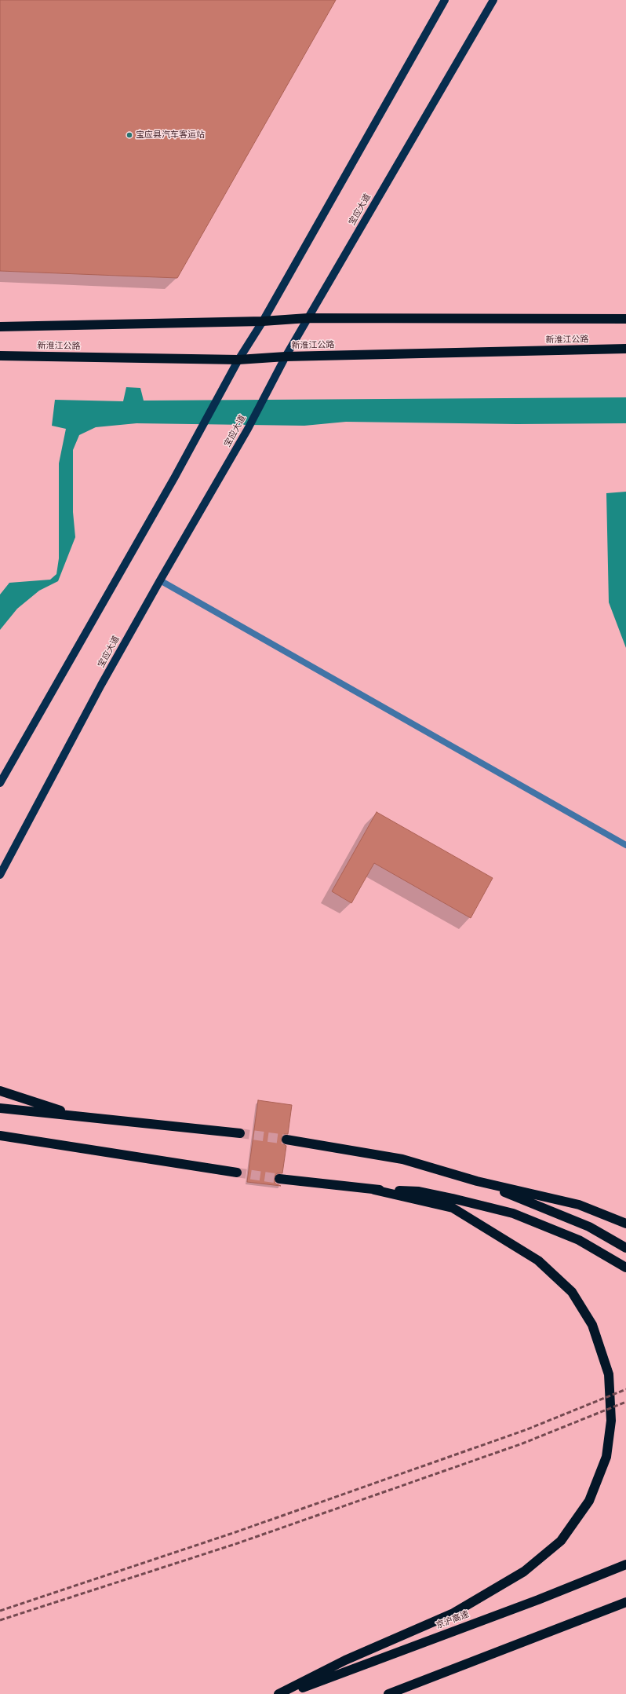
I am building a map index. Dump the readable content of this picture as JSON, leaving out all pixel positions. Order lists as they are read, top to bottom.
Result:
{
  "streets": {
    "highway": ["新淮江公路", "京沪高速"],
    "main road": ["宝应大道"]
  },
  "crossings": [
    ["宝应大道", "新淮江公路"]
  ],
  "places": ["宝应县汽车客运站"]
}
